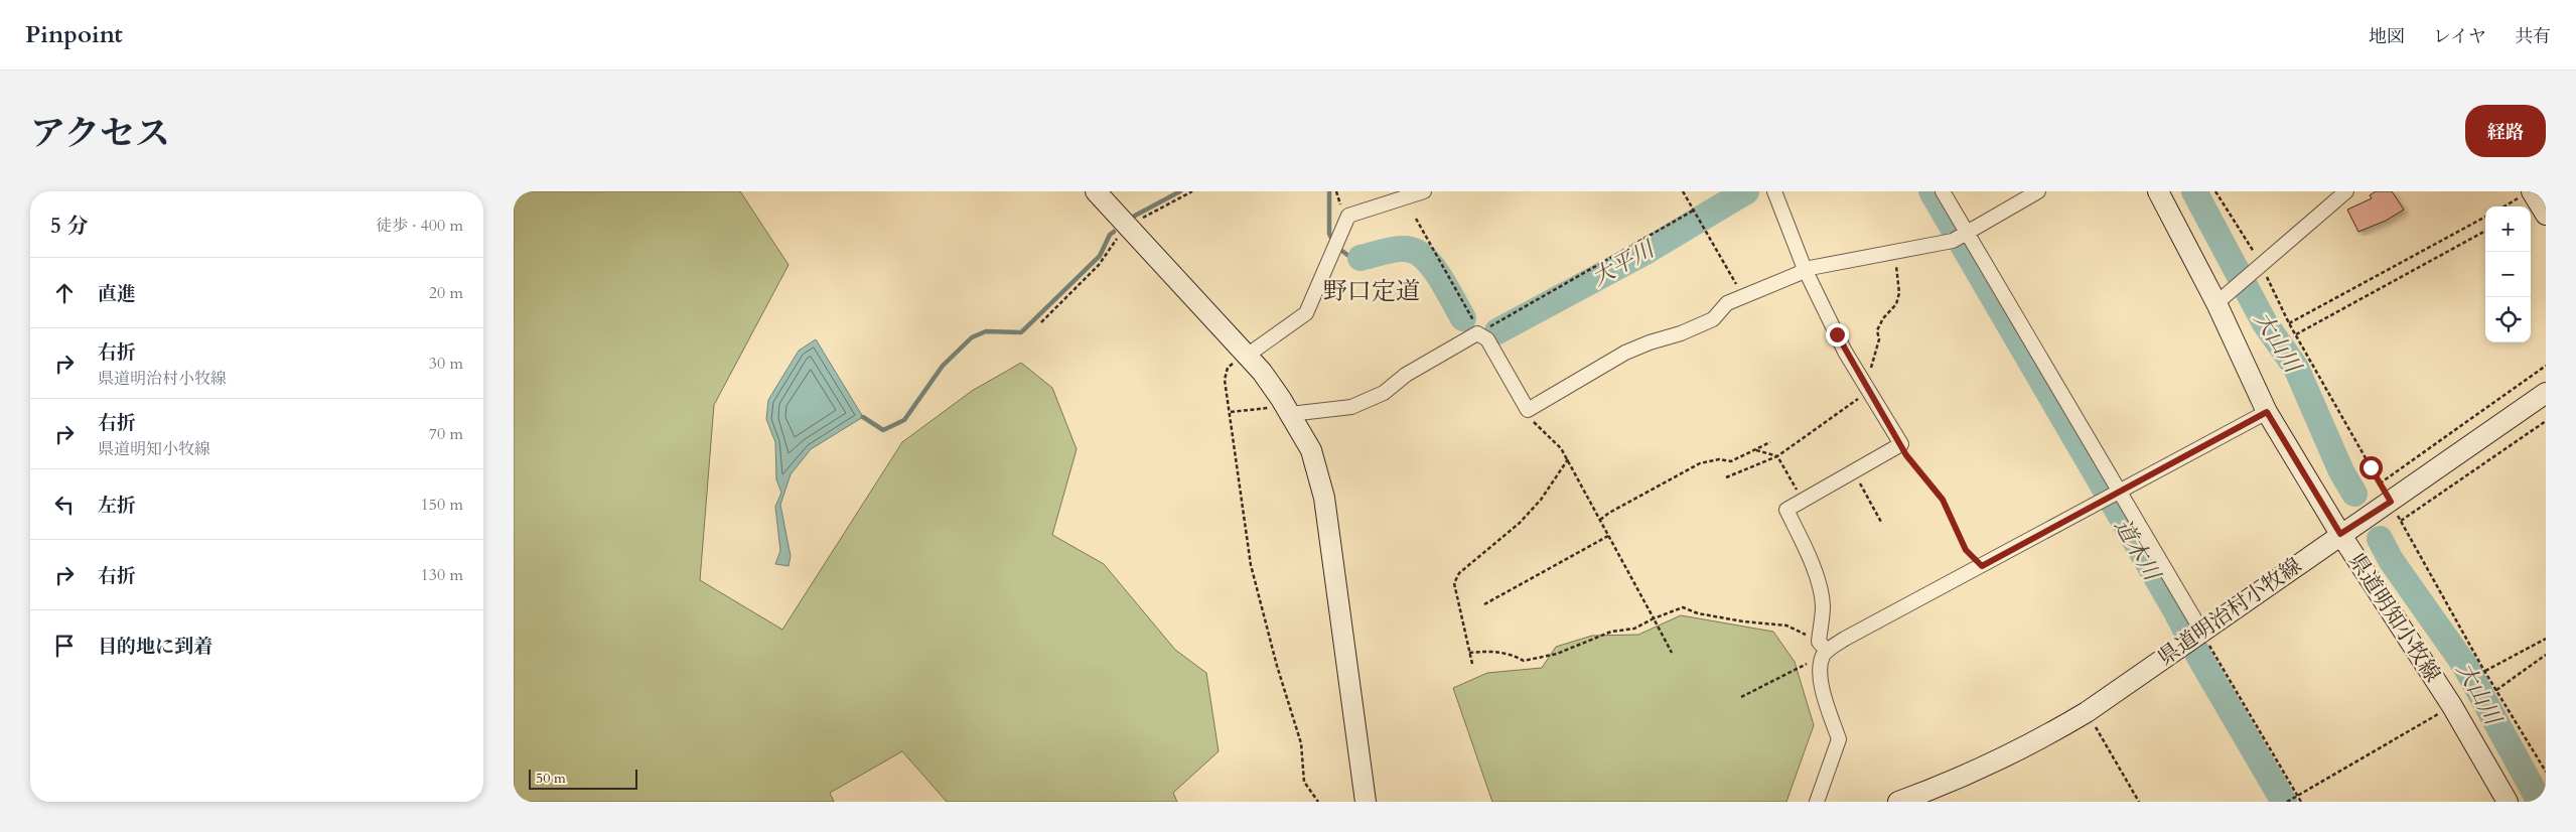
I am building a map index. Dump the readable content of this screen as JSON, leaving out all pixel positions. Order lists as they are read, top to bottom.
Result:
{
  "streets": {
    "main road": ["県道明治村小牧線", "県道明知小牧線"]
  },
  "crossings": [
    ["県道明治村小牧線", "県道明知小牧線"]
  ],
  "districts": ["野口定道"],
  "water": ["大平川", "大山川", "道木川"],
  "scale_bar": "50 m",
  "page": {
    "header": "Pinpoint",
    "nav": ["地図", "レイヤ", "共有"],
    "title": "アクセス",
    "buttons": "経路",
    "heading": ["5 分", "徒歩 · 400 m"],
    "map_buttons": ["+", "−"],
    "list": [
      ["直進", "20 m"],
      ["右折", "県道明治村小牧線", "30 m"],
      ["右折", "県道明知小牧線", "70 m"],
      ["左折", "150 m"],
      ["右折", "130 m"],
      "目的地に到着"
    ],
    "scale": "50 m"
  }
}
